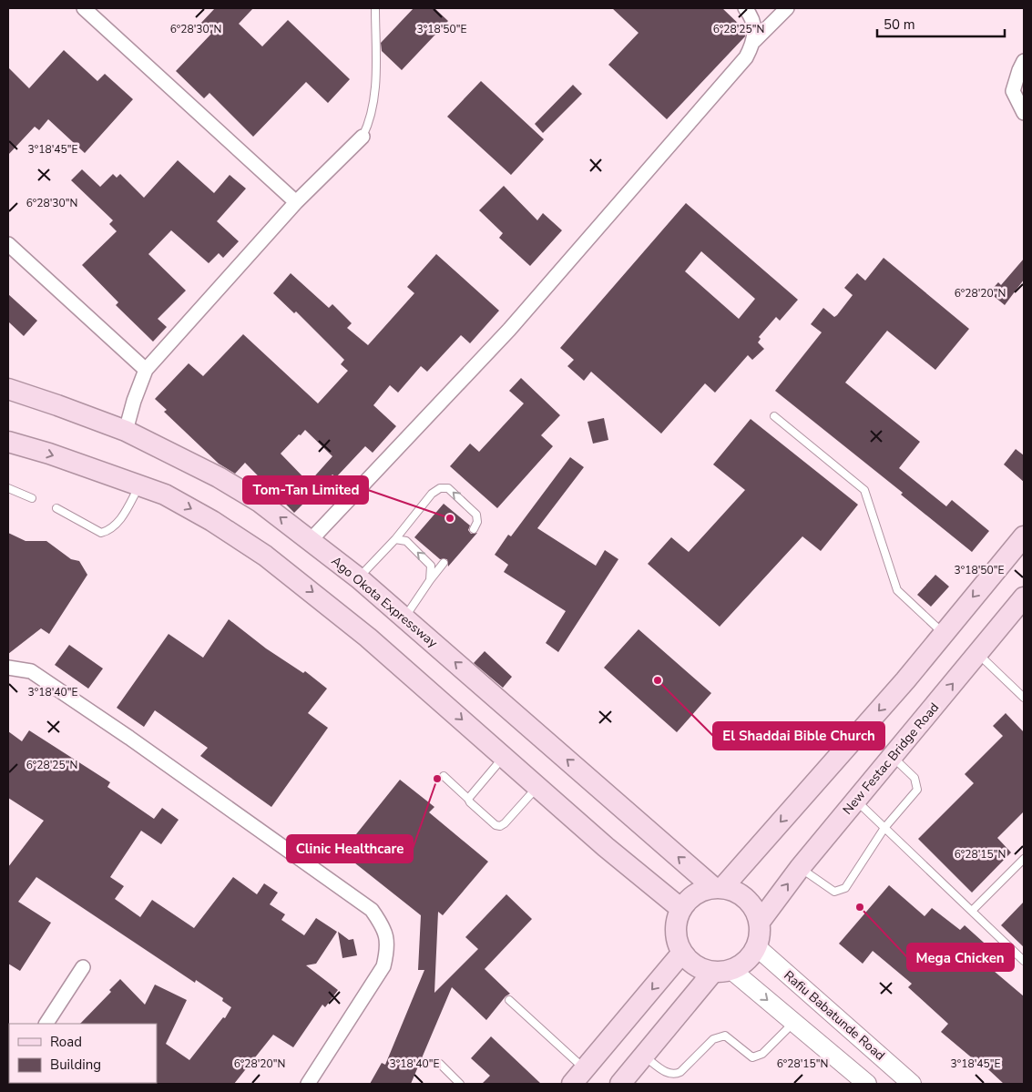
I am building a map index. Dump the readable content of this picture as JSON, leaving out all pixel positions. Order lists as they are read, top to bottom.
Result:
{
  "streets": {
    "main road": ["Ago Okota Expressway", "New Festac Bridge Road"],
    "street": ["Rafiu Babatunde Road"]
  },
  "crossings": [
    ["Ago Okota Expressway", "New Festac Bridge Road"],
    ["Ago Okota Expressway", "Rafiu Babatunde Road"],
    ["New Festac Bridge Road", "Rafiu Babatunde Road"]
  ],
  "places": [
    "Tom-Tan Limited",
    "El Shaddai Bible Church",
    "Clinic Healthcare",
    "Mega Chicken"
  ],
  "legend": ["Road", "Building"],
  "scale_bar": "50 m",
  "coordinates": [
    "3°18'50\"E",
    "6°28'30\"N",
    "6°28'25\"N",
    "3°18'45\"E",
    "6°28'20\"N",
    "3°18'40\"E",
    "6°28'15\"N"
  ]
}
